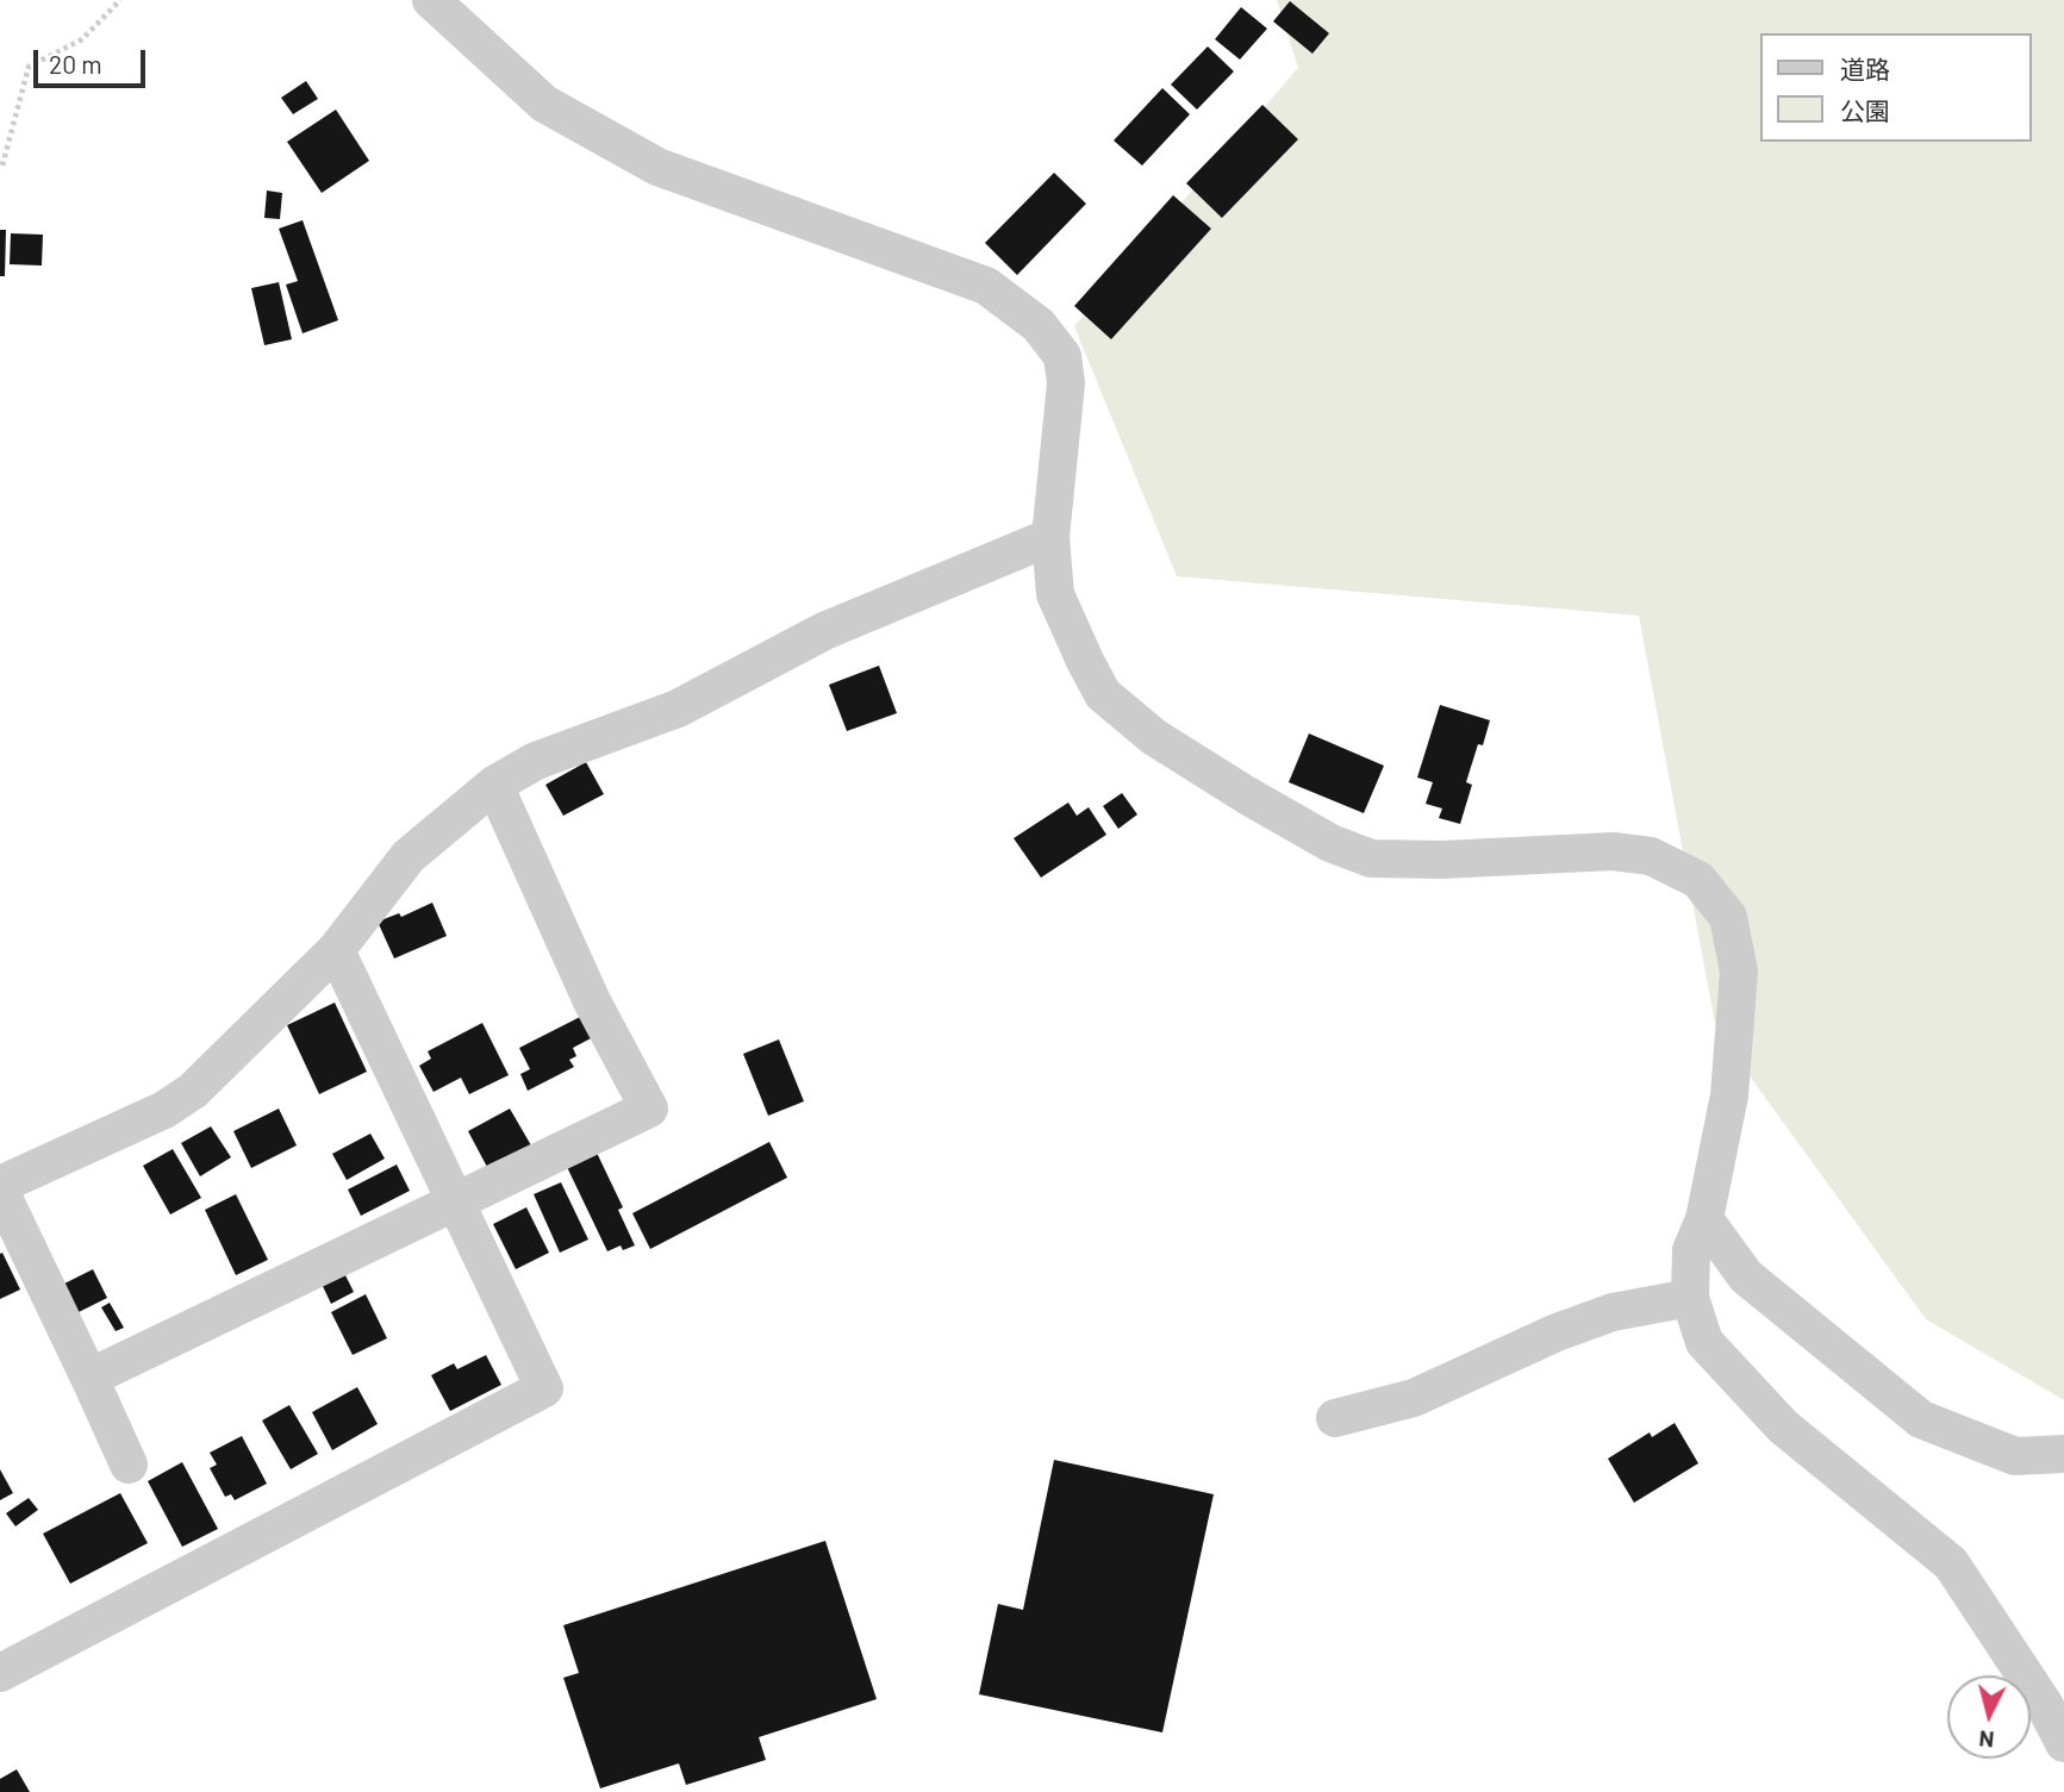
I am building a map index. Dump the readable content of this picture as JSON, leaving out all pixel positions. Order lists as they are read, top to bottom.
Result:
{
  "legend": ["道路", "公園"],
  "scale_bar": "20 m",
  "north": "bottom"
}
